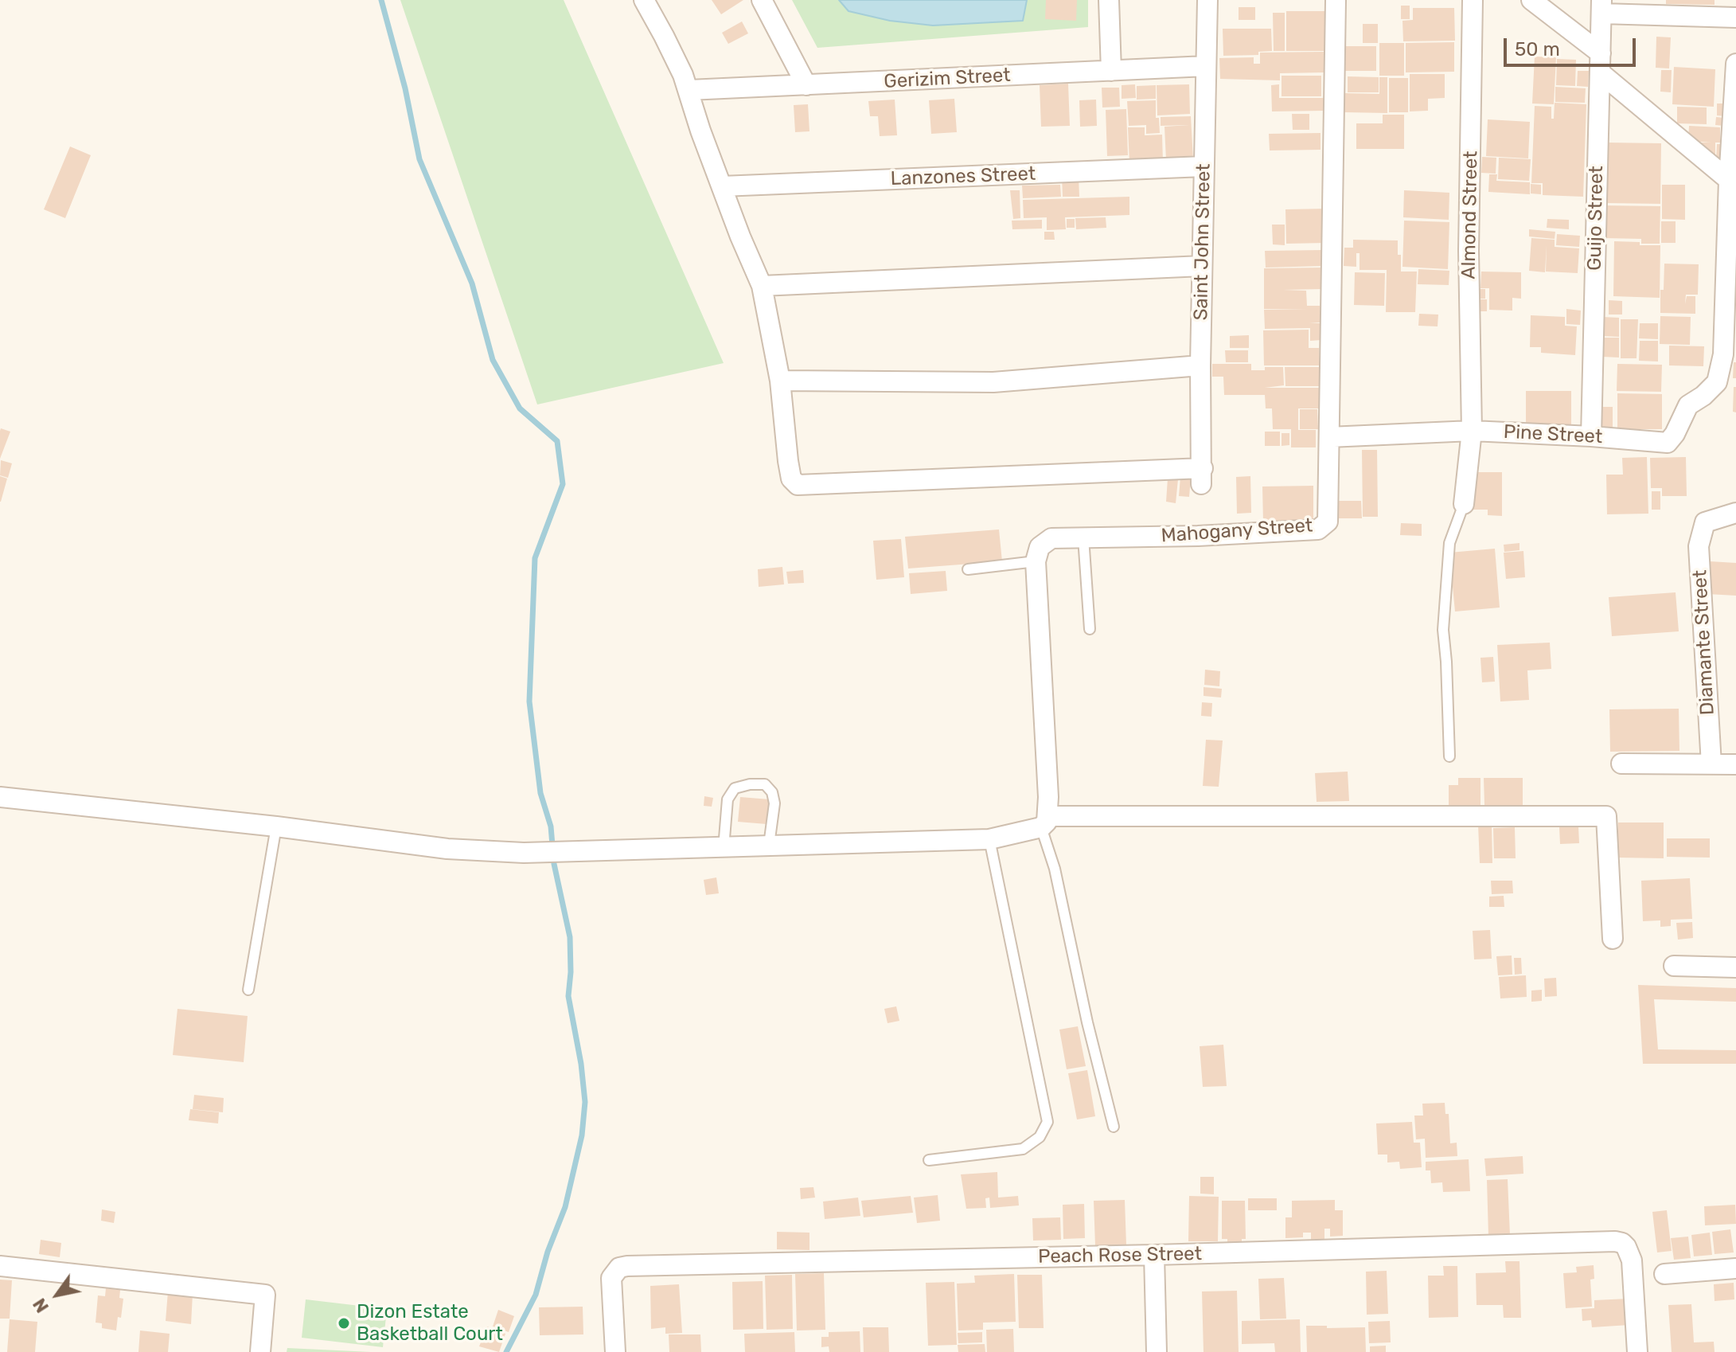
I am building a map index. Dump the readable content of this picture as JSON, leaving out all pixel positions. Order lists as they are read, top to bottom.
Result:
{
  "streets": {
    "street": [
      "Gerizim Street",
      "Lanzones Street",
      "Almond Street",
      "Guijo Street",
      "Saint John Street",
      "Pine Street",
      "Mahogany Street",
      "Diamante Street",
      "Peach Rose Street"
    ]
  },
  "crossings": [
    ["Gerizim Street", "Saint John Street"],
    ["Lanzones Street", "Saint John Street"],
    ["Almond Street", "Pine Street"],
    ["Guijo Street", "Pine Street"],
    ["Pine Street", "Mahogany Street"]
  ],
  "places": ["Dizon Estate Basketball Court"],
  "scale_bar": "50 m",
  "north": "bottom left"
}
